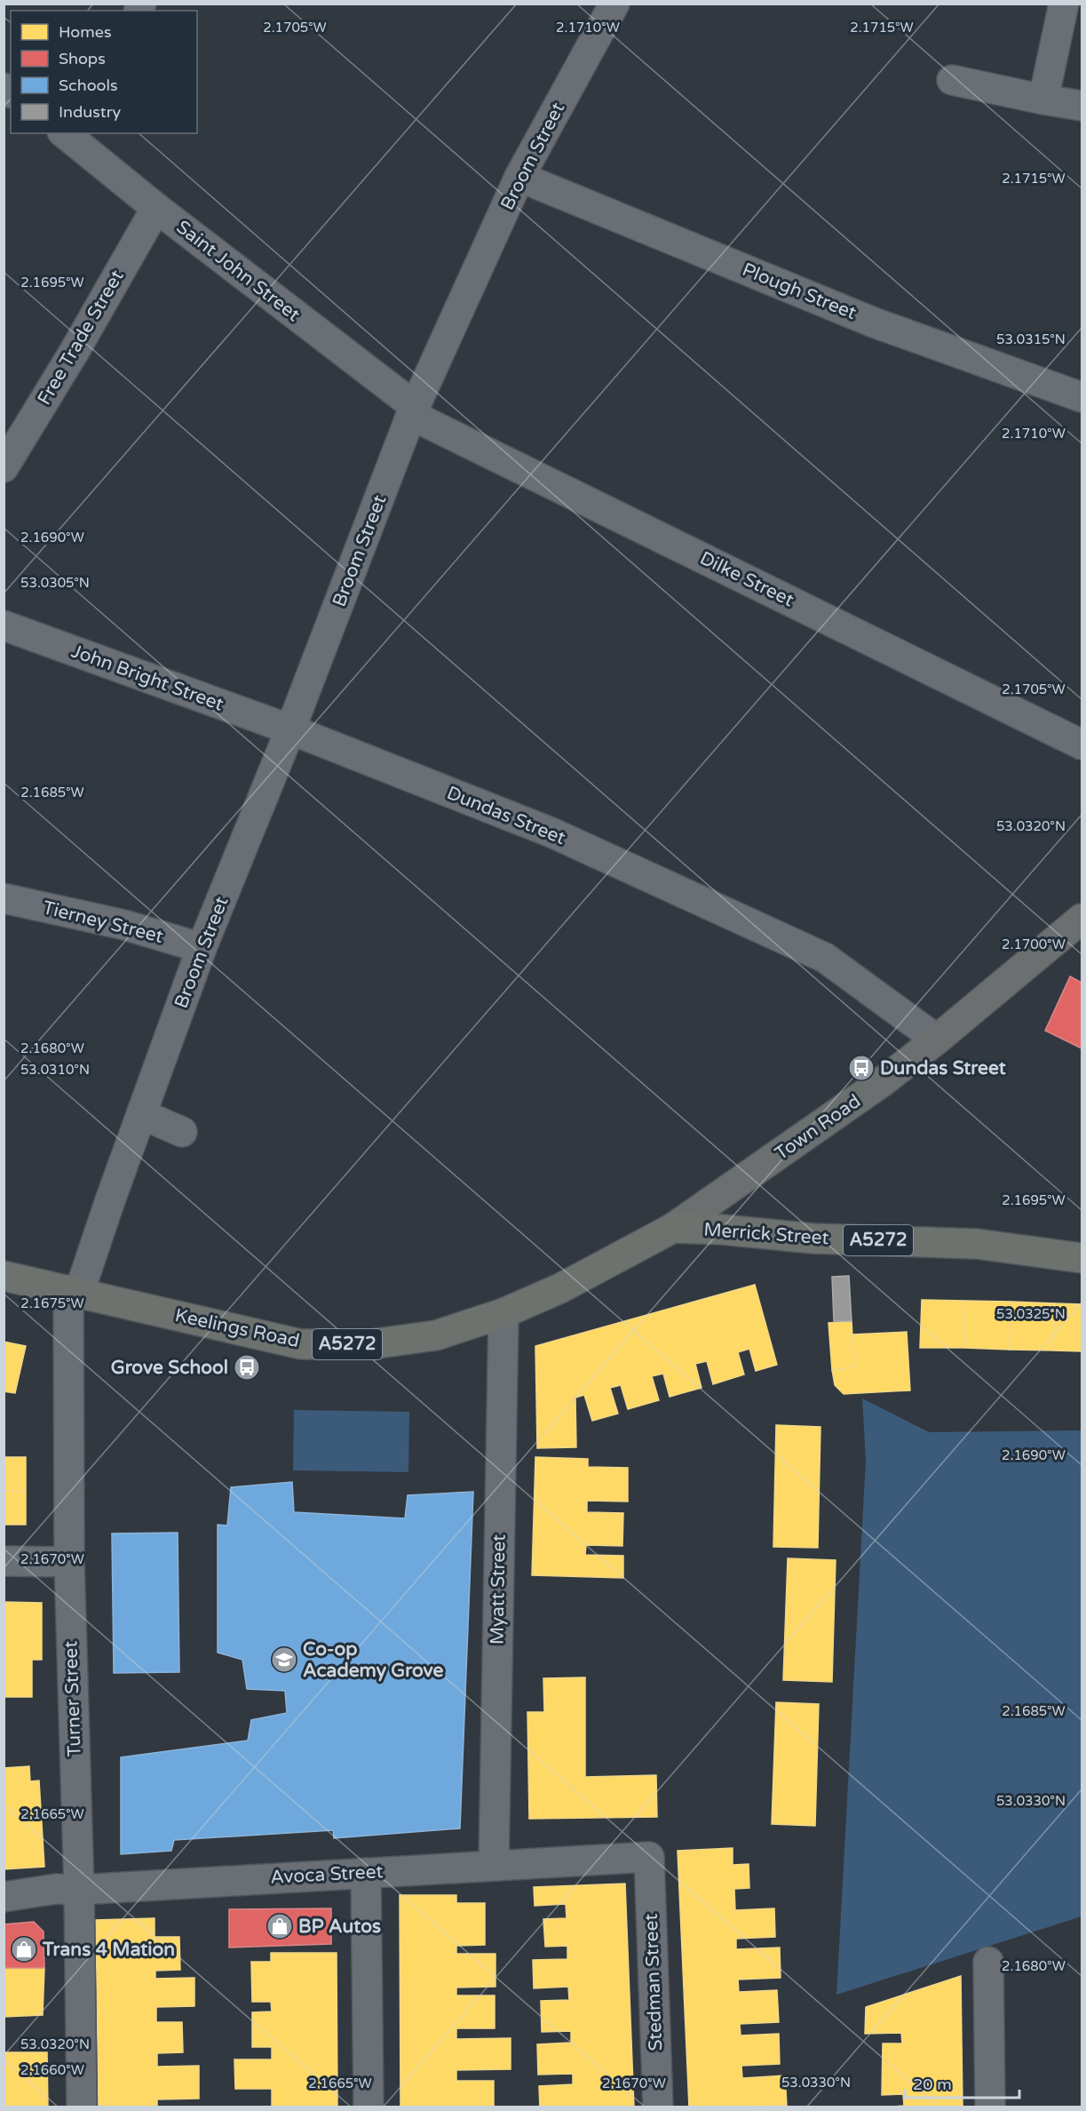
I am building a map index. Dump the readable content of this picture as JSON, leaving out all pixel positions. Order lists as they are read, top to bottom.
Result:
{
  "streets": {
    "main road": ["Merrick Street", "A5272", "Keelings Road"],
    "street": [
      "Broom Street",
      "Saint John Street",
      "Plough Street",
      "Free Trade Street",
      "Dilke Street",
      "John Bright Street",
      "Dundas Street",
      "Tierney Street",
      "Town Road",
      "Myatt Street",
      "Turner Street",
      "Avoca Street",
      "Stedman Street"
    ]
  },
  "crossings": [
    ["Broom Street", "Saint John Street"],
    ["Broom Street", "Plough Street"],
    ["Broom Street", "Dilke Street"],
    ["Broom Street", "John Bright Street"],
    ["Broom Street", "Dundas Street"],
    ["Broom Street", "Tierney Street"],
    ["Broom Street", "Keelings Road"],
    ["Broom Street", "Turner Street"],
    ["Saint John Street", "Free Trade Street"],
    ["Saint John Street", "Dilke Street"],
    ["John Bright Street", "Dundas Street"],
    ["Dundas Street", "Town Road"],
    ["Town Road", "Merrick Street"],
    ["Town Road", "Keelings Road"],
    ["Merrick Street", "Keelings Road"],
    ["Keelings Road", "Myatt Street"],
    ["Keelings Road", "Turner Street"],
    ["Myatt Street", "Avoca Street"],
    ["Turner Street", "Avoca Street"],
    ["Avoca Street", "Stedman Street"]
  ],
  "places": {
    "bus stop": ["Dundas Street", "Grove School"],
    "school or university": ["Co-op Academy Grove"],
    "shop": ["BP Autos", "Trans 4 Mation"]
  },
  "legend": [
    "Homes",
    "Shops",
    "Schools",
    "Industry"
  ],
  "scale_bar": "20 m",
  "coordinates": [
    "2.1705°W",
    "2.1710°W",
    "2.1715°W",
    "2.1695°W",
    "53.0315°N",
    "2.1690°W",
    "53.0305°N",
    "2.1685°W",
    "53.0320°N",
    "2.1700°W",
    "2.1680°W",
    "53.0310°N",
    "2.1675°W",
    "53.0325°N",
    "2.1670°W",
    "53.0330°N",
    "2.1665°W",
    "2.1660°W"
  ]
}
